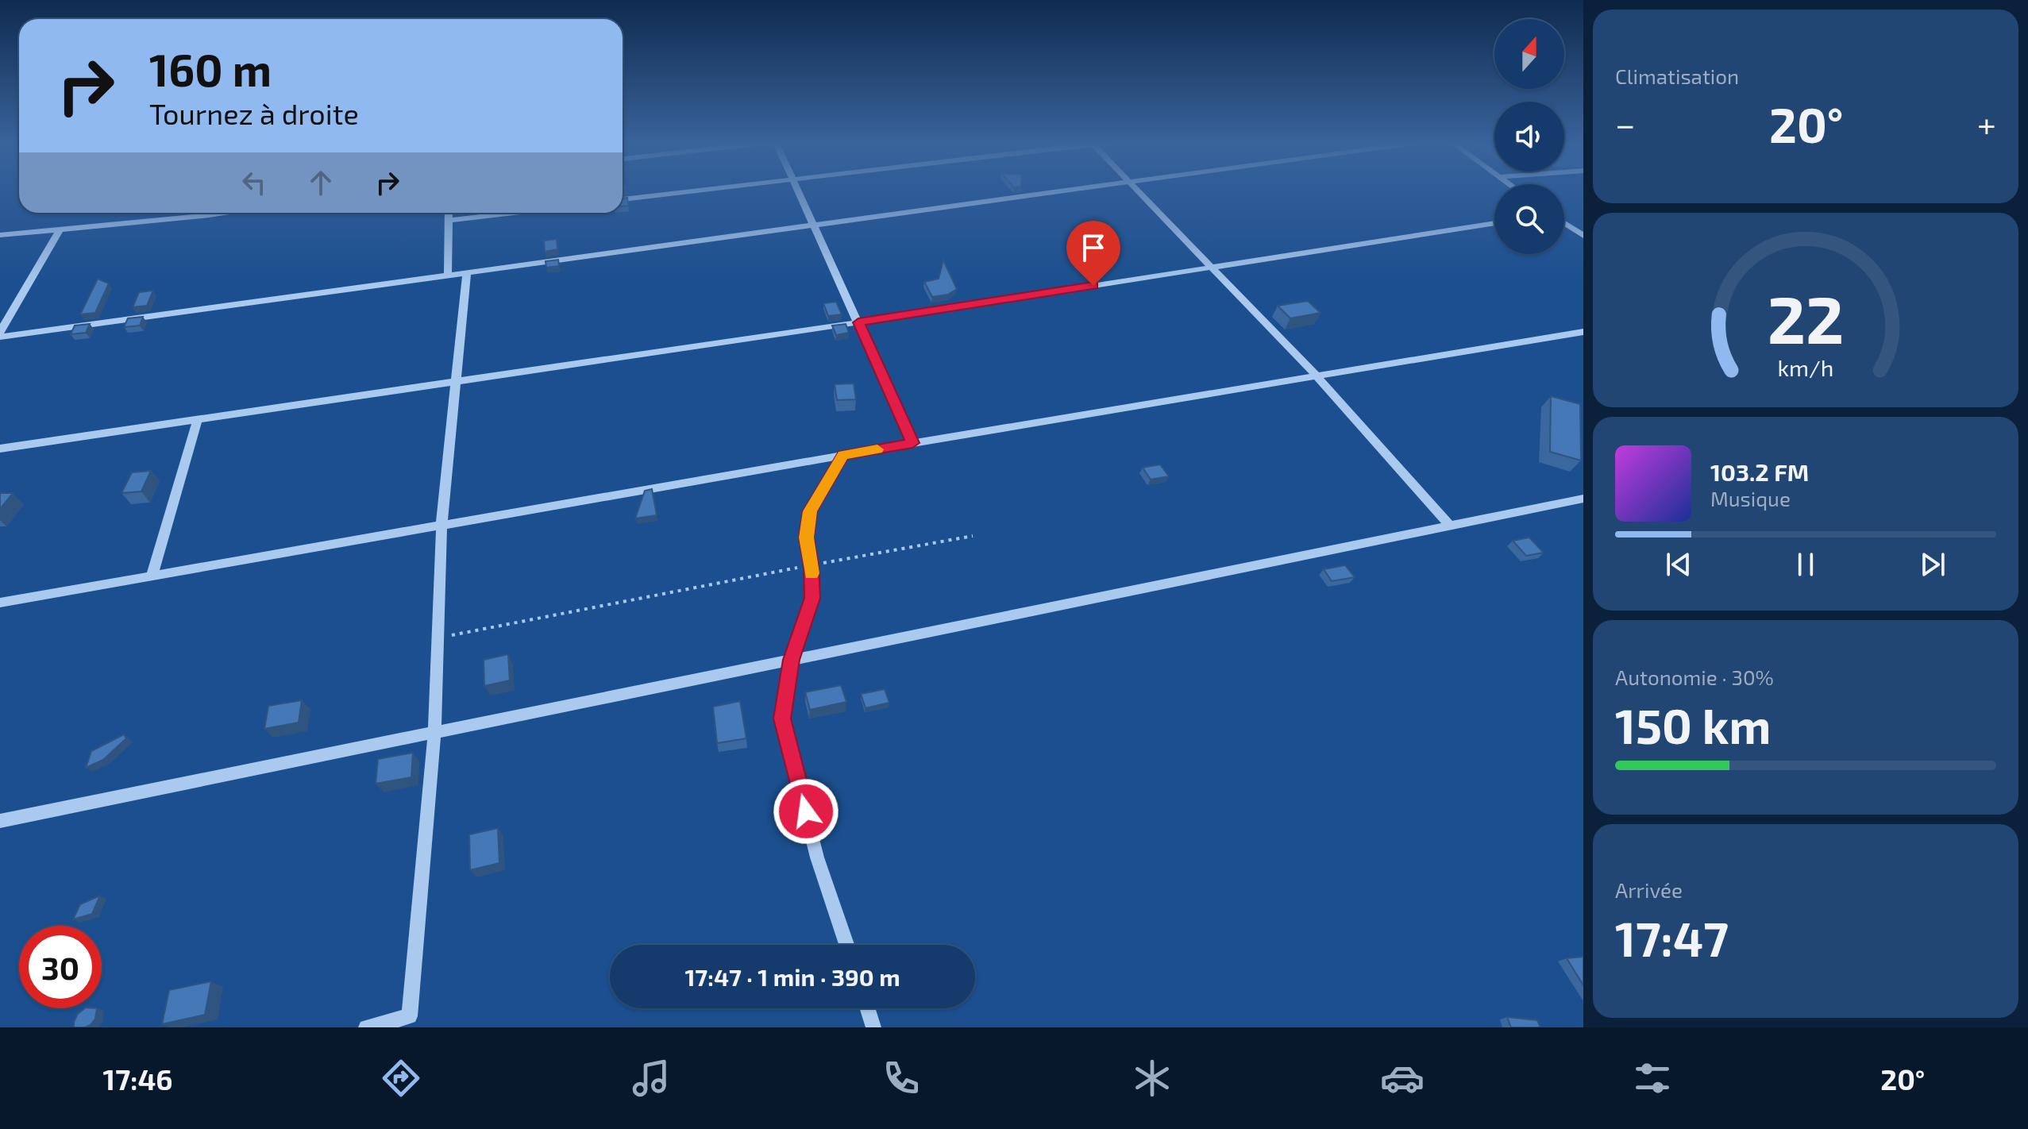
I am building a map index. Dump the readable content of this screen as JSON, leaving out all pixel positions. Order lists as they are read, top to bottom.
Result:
{
  "north": "top",
  "page": {
    "tile": [
      "Climatisation",
      ["Autonomie · 30%", "150 km"],
      ["Arrivée", "17:47"]
    ],
    "turn": ["160 m", "Tournez à droite"],
    "heat": ["−", "20°", "+"],
    "song": ["103.2 FM", "Musique"],
    "limit": "30",
    "trip": "17:47 · 1 min · 390 m",
    "tabs": ["17:46", "20°"],
    "gauge": ["22", "km/h"]
  }
}
